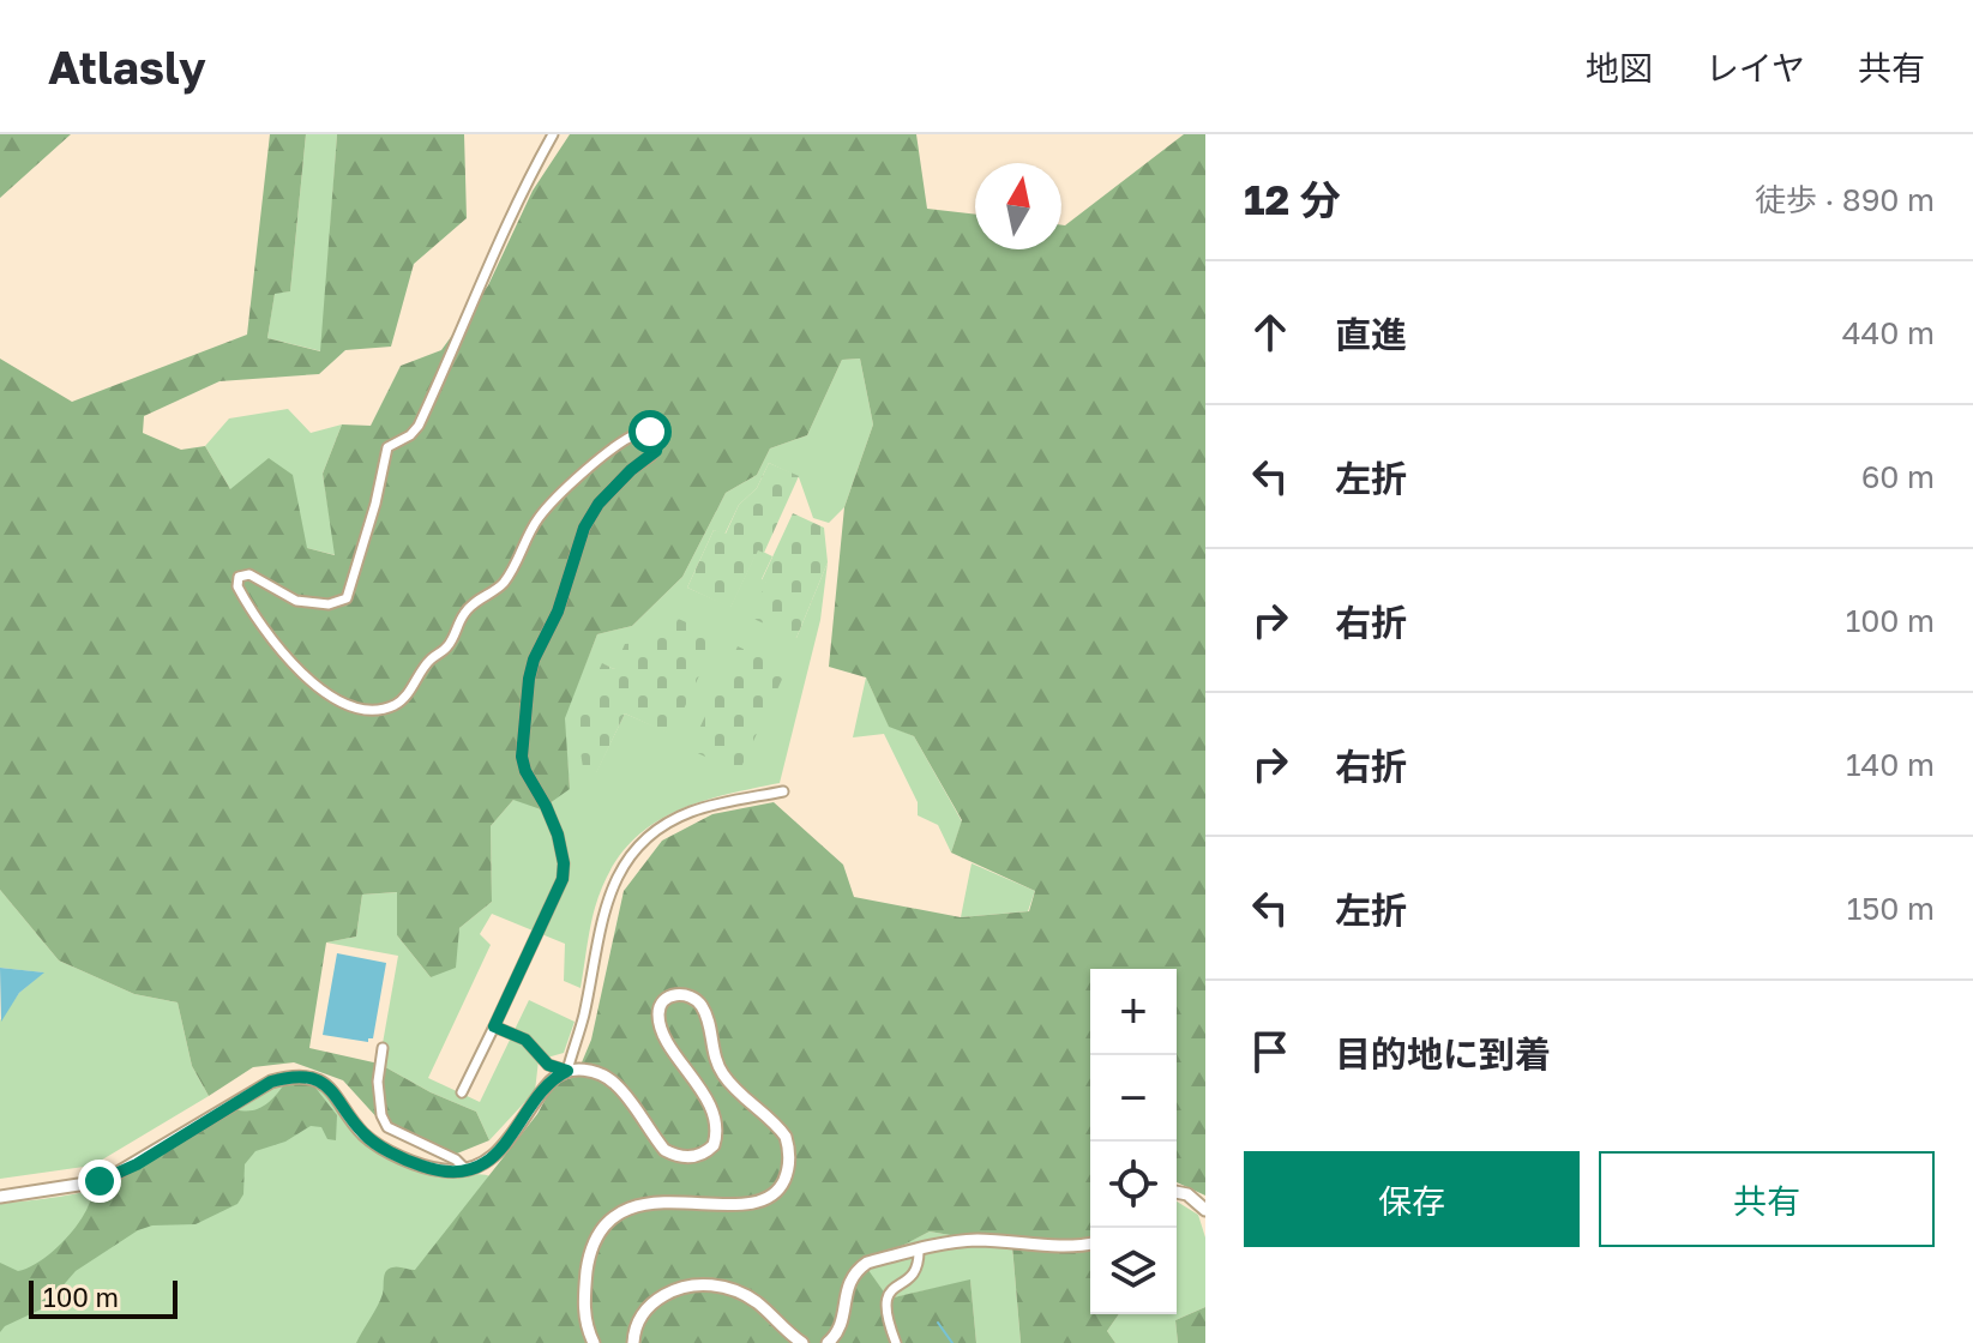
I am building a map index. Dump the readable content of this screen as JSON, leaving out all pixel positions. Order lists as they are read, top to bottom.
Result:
{
  "scale_bar": "100 m",
  "north": "top",
  "page": {
    "header": "Atlasly",
    "nav": ["地図", "レイヤ", "共有"],
    "heading": ["12 分", "徒歩 · 890 m"],
    "list": [
      ["直進", "440 m"],
      ["左折", "60 m"],
      ["右折", "100 m"],
      ["右折", "140 m"],
      ["左折", "150 m"],
      "目的地に到着"
    ],
    "map_buttons": ["+", "−"],
    "buttons": ["保存", "共有"],
    "scale": "100 m"
  }
}
